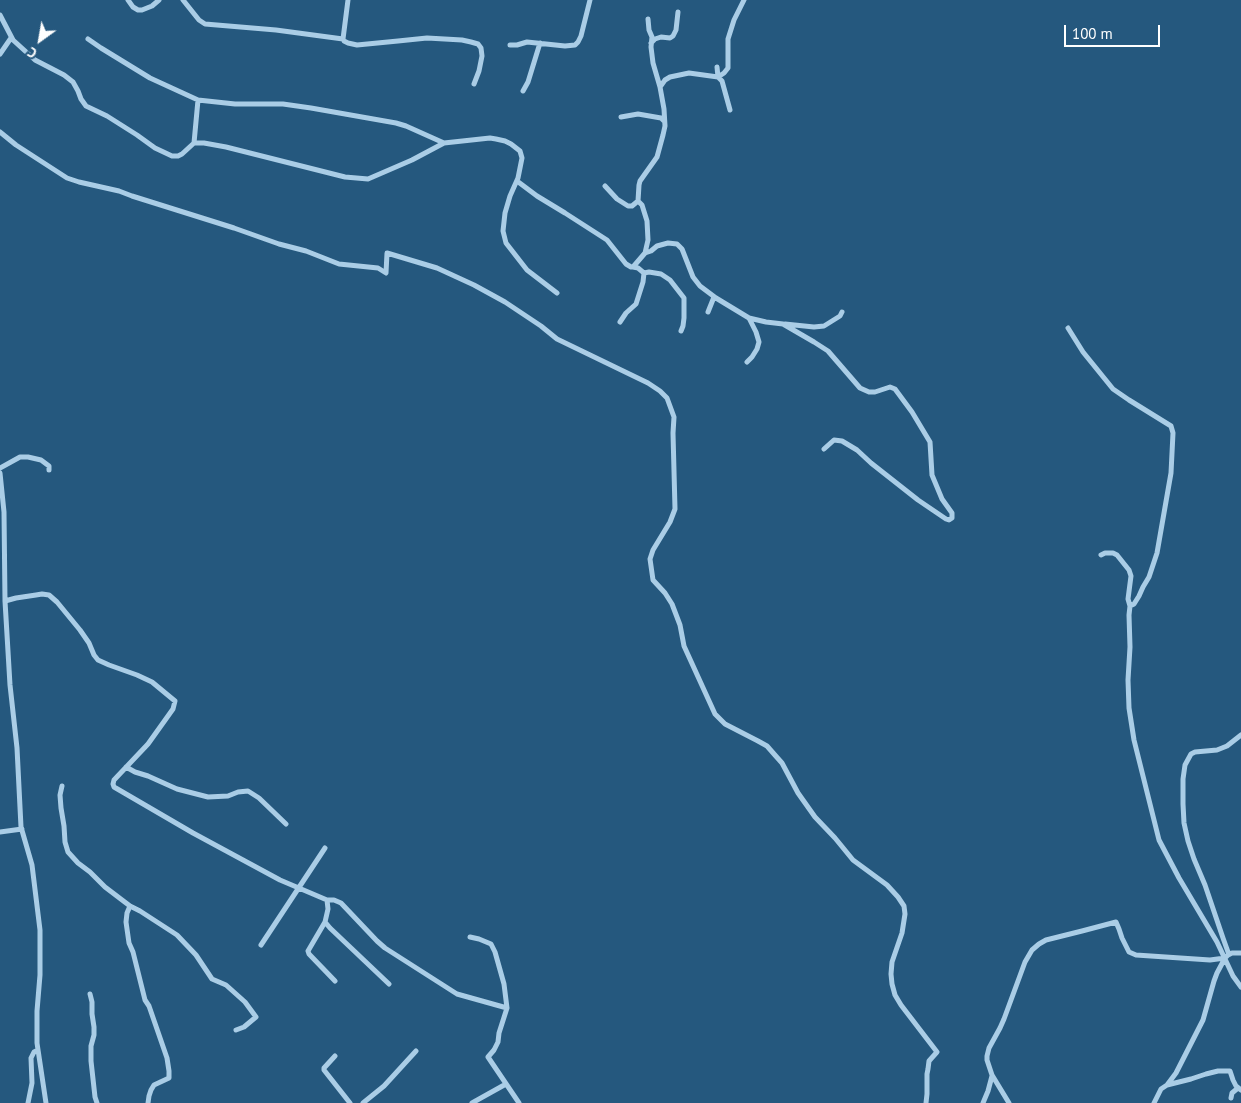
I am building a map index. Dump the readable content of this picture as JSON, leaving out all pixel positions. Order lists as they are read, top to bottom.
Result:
{
  "scale_bar": "100 m",
  "north": "bottom left"
}
